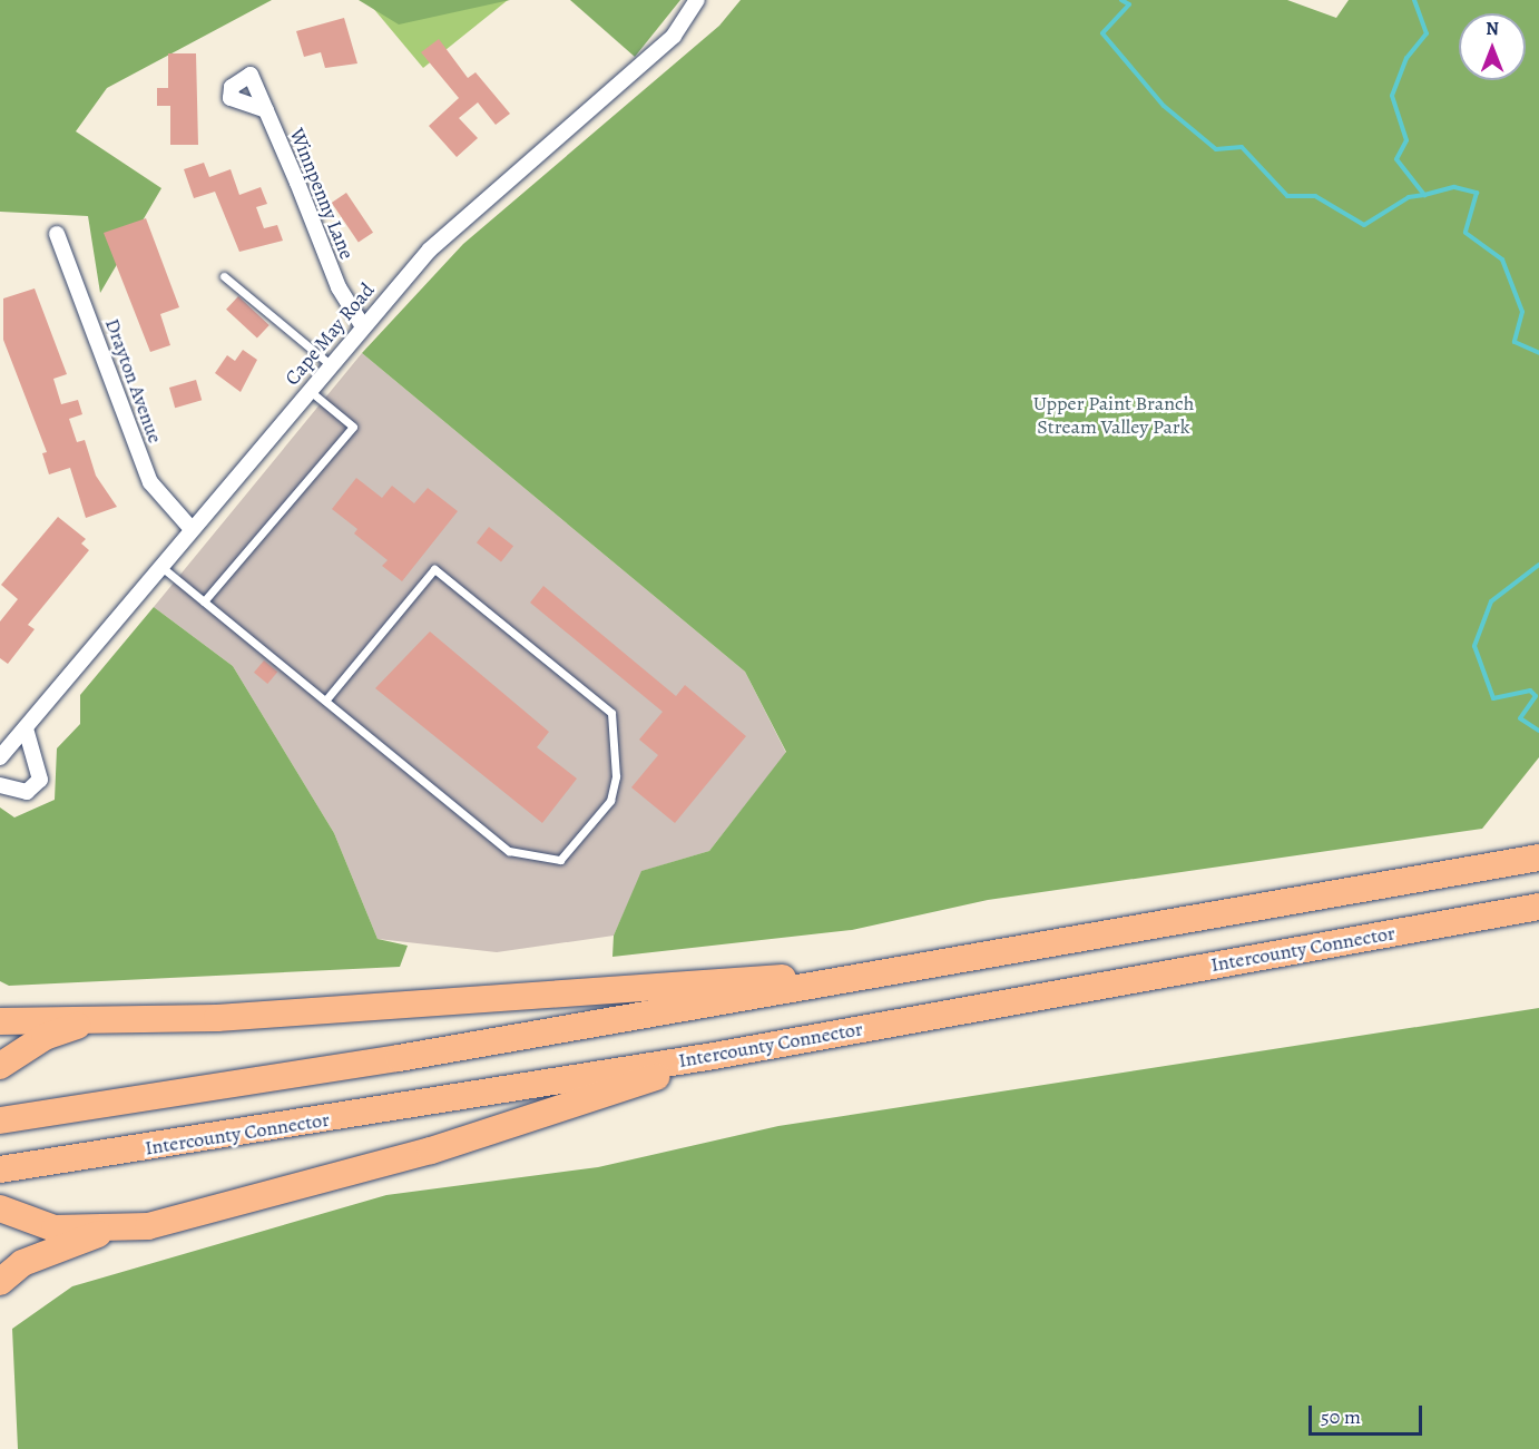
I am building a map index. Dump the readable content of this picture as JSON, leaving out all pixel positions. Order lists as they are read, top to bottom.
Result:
{
  "streets": {
    "highway": ["Intercounty Connector"],
    "street": ["Winnpenny Lane", "Cape May Road", "Drayton Avenue"]
  },
  "crossings": [
    ["Winnpenny Lane", "Cape May Road"],
    ["Cape May Road", "Drayton Avenue"]
  ],
  "parks": ["Upper Paint Branch Stream Valley Park"],
  "scale_bar": "50 m",
  "north": "top"
}
